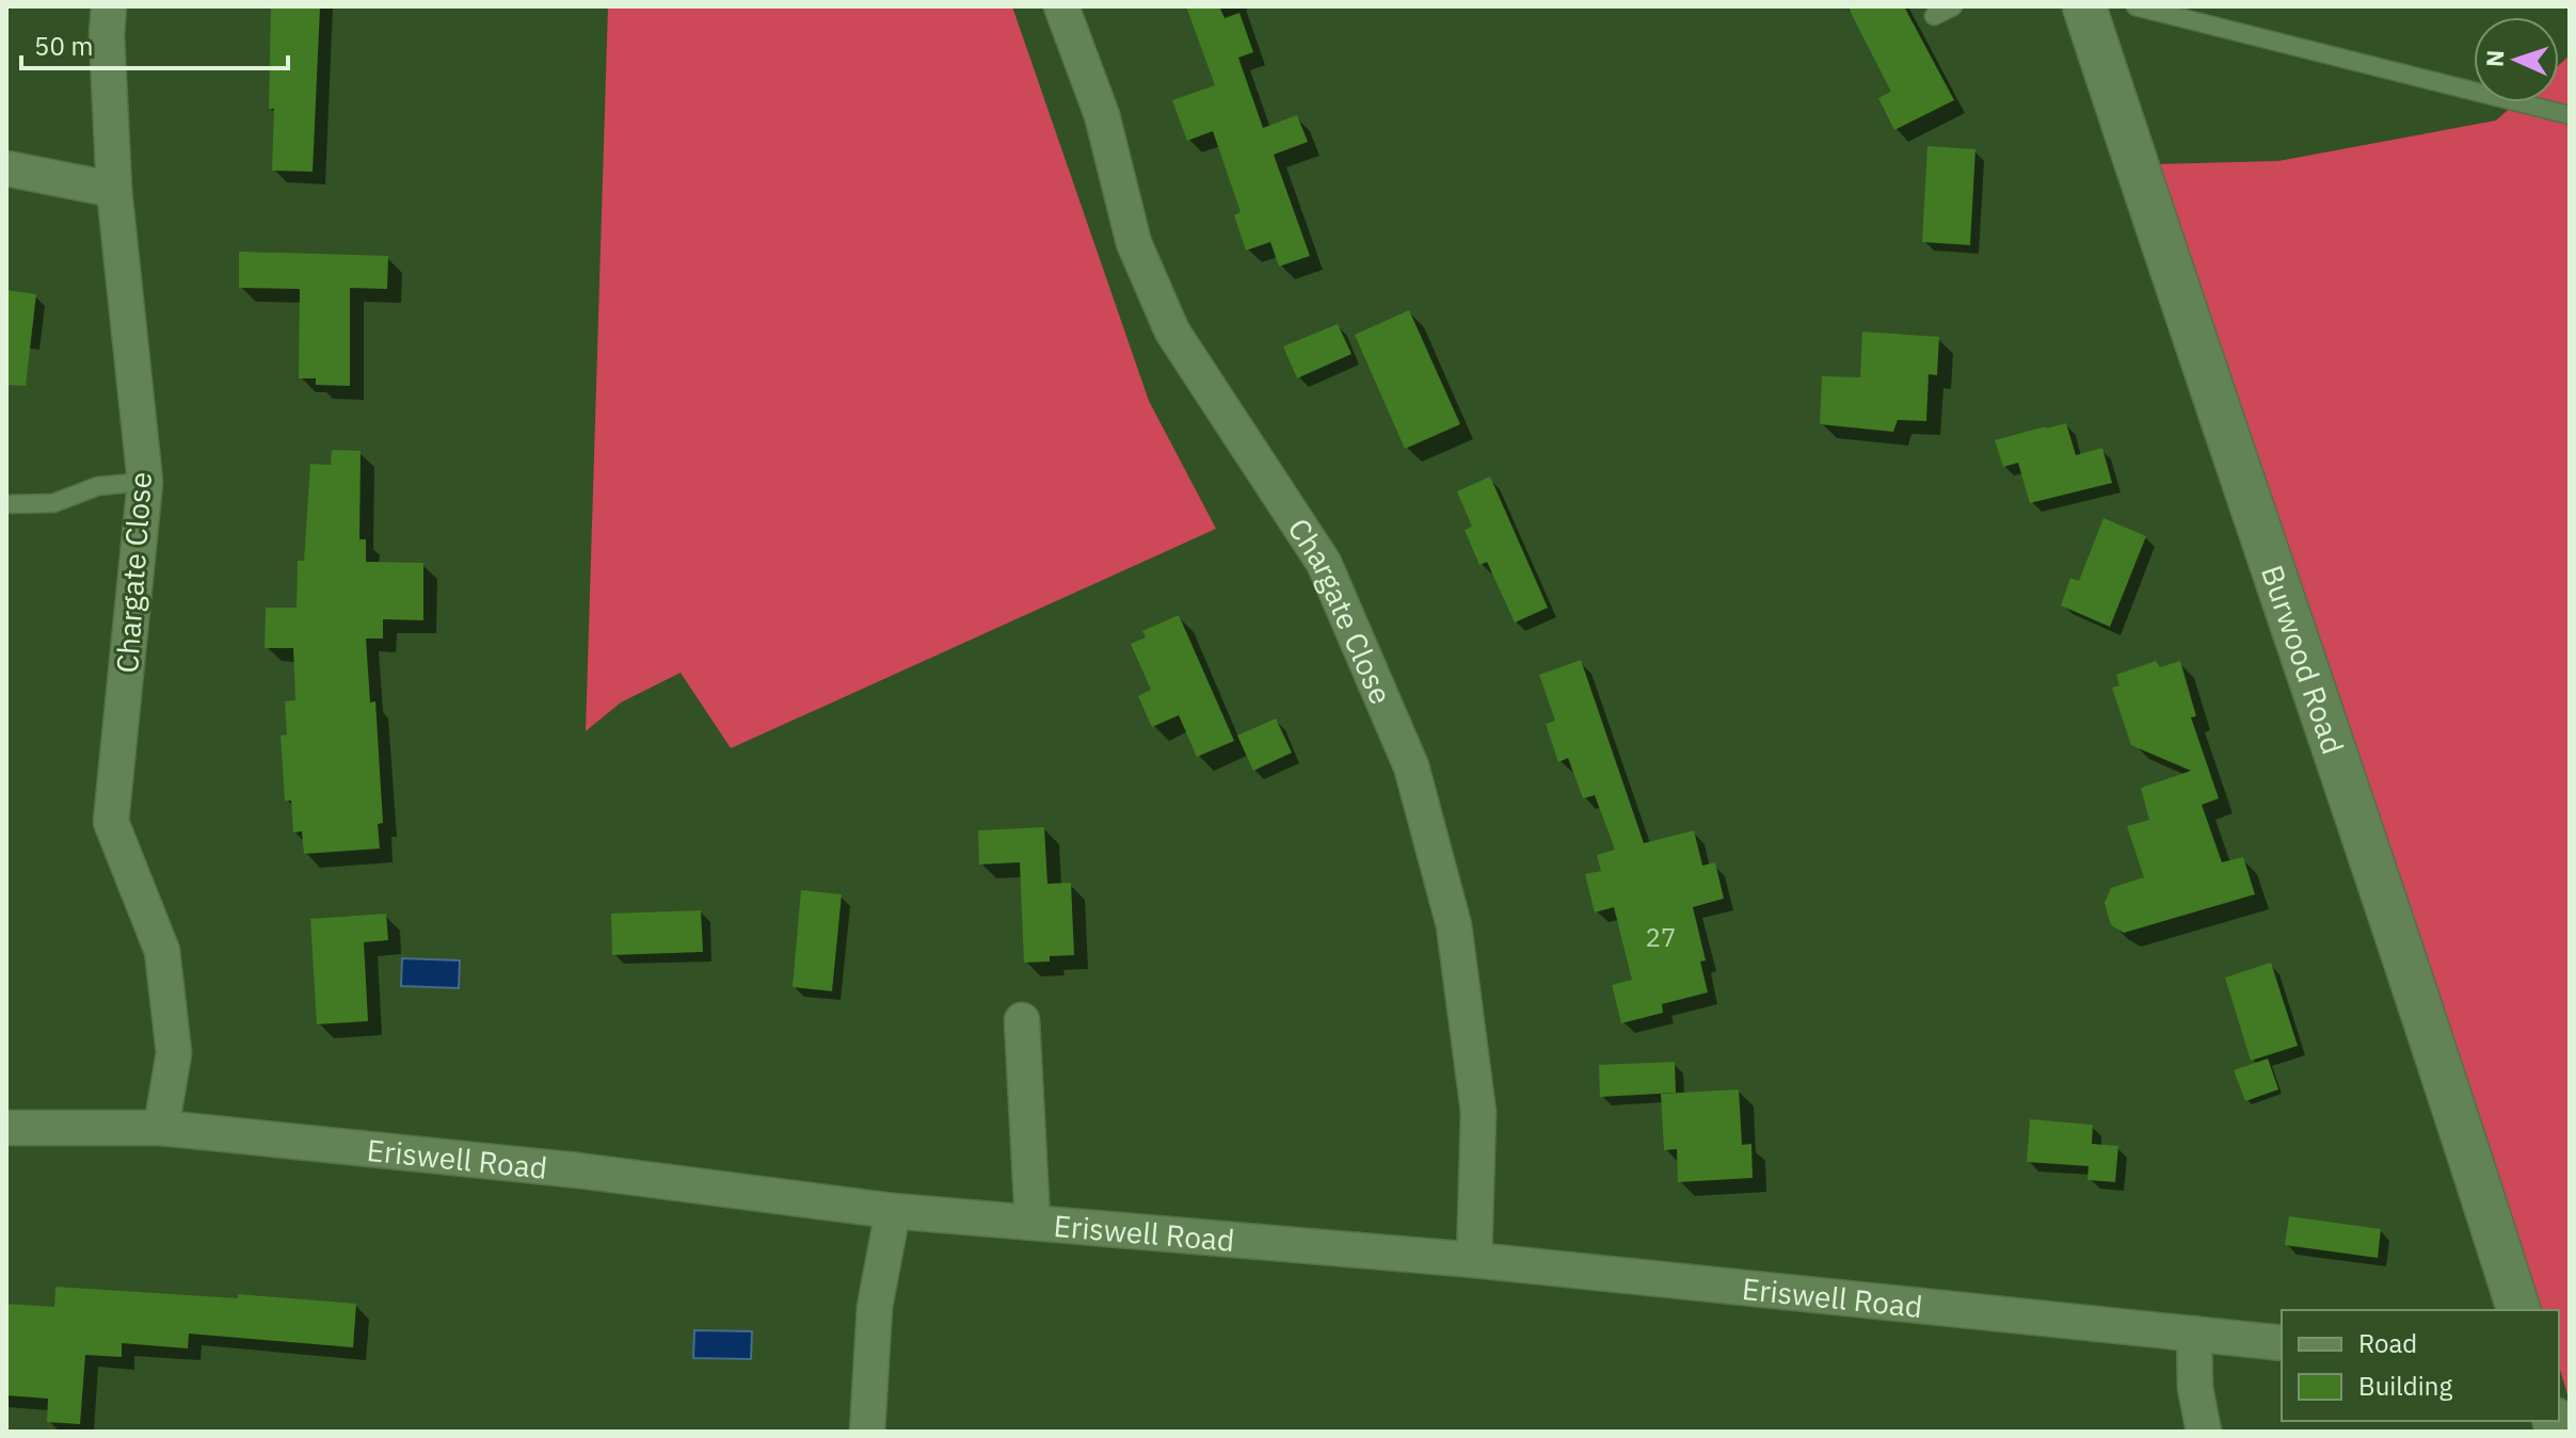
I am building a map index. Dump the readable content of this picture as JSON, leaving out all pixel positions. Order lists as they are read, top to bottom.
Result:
{
  "streets": {
    "street": ["Chargate Close", "Burwood Road", "Eriswell Road"]
  },
  "crossings": [
    ["Chargate Close", "Eriswell Road"]
  ],
  "house_numbers": ["27"],
  "legend": ["Road", "Building"],
  "scale_bar": "50 m",
  "north": "left"
}
